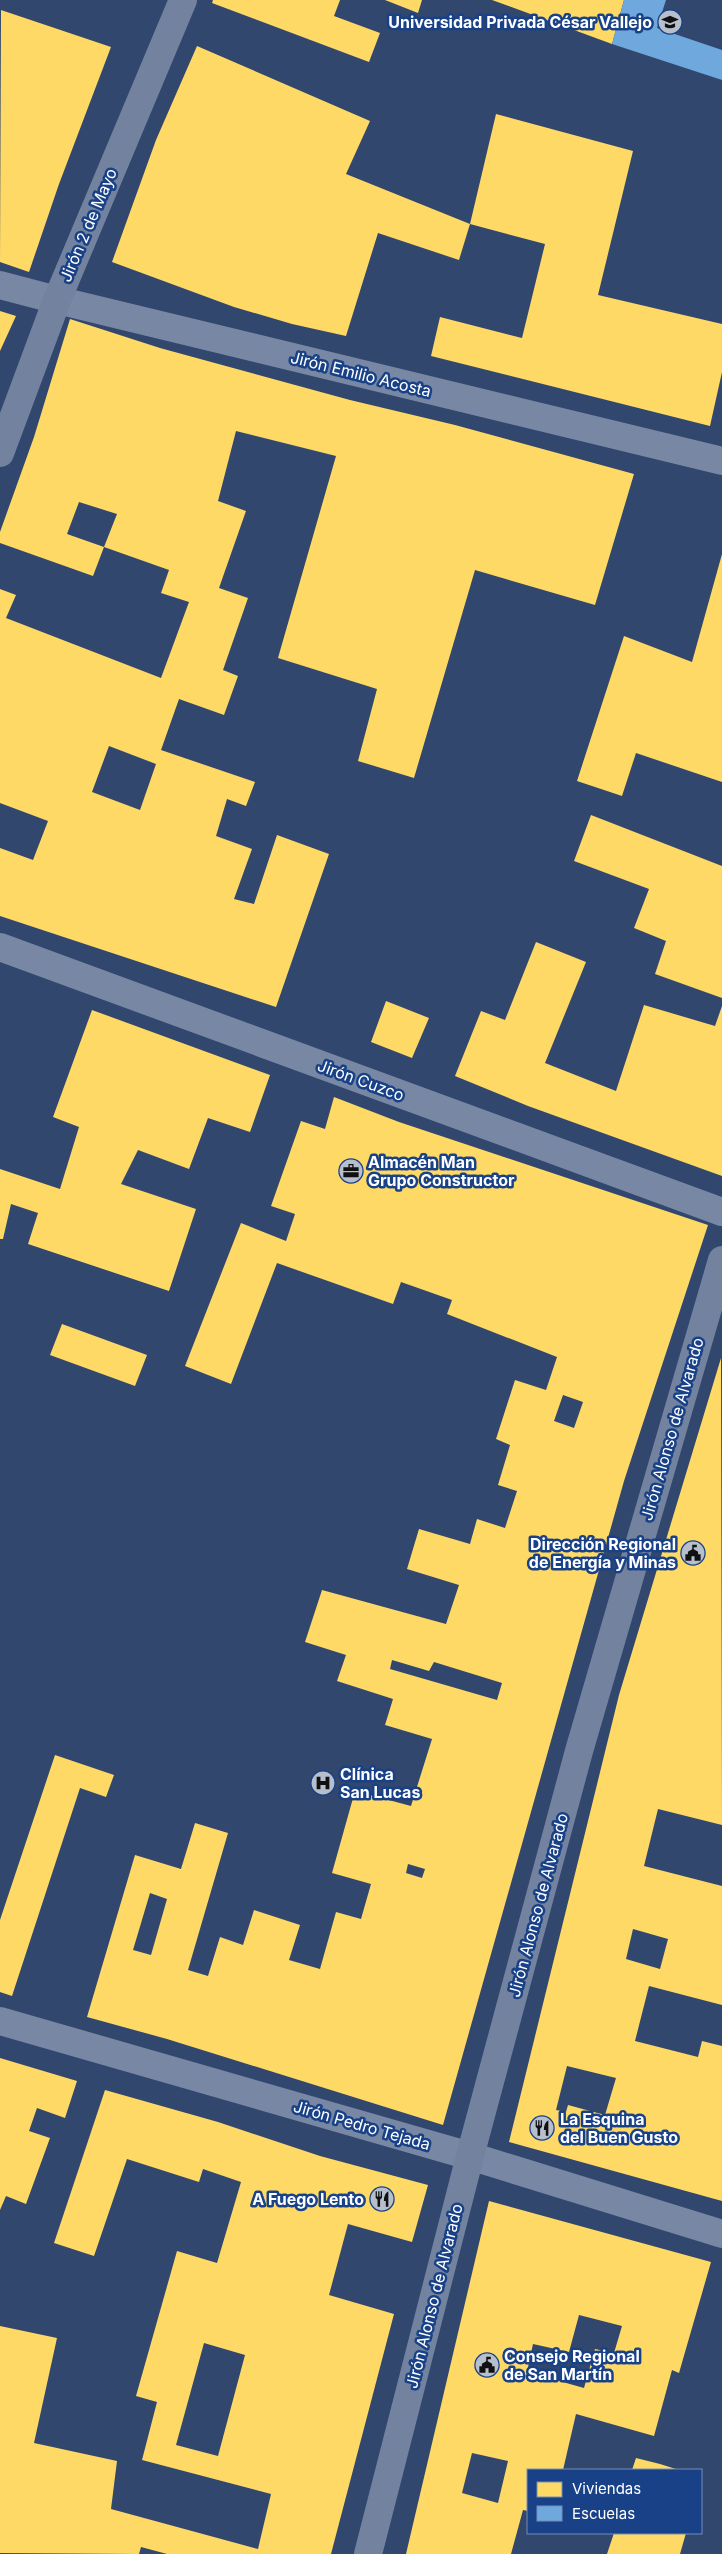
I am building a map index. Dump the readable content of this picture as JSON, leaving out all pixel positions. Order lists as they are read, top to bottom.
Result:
{
  "streets": {
    "main road": ["Jirón 2 de Mayo", "Jirón Alonso de Alvarado"],
    "street": ["Jirón Emilio Acosta", "Jirón Cuzco", "Jirón Pedro Tejada"]
  },
  "crossings": [
    ["Jirón 2 de Mayo", "Jirón Emilio Acosta"],
    ["Jirón Alonso de Alvarado", "Jirón Pedro Tejada"]
  ],
  "places": {
    "school or university": ["Universidad Privada César Vallejo"],
    "office": ["Almacén Man Grupo Constructor"],
    "public building": ["Dirección Regional de Energía y Minas", "Consejo Regional de San Martín"],
    "hospital": ["Clínica San Lucas"],
    "restaurant": ["La Esquina del Buen Gusto", "A Fuego Lento"]
  },
  "legend": ["Viviendas", "Escuelas"]
}
